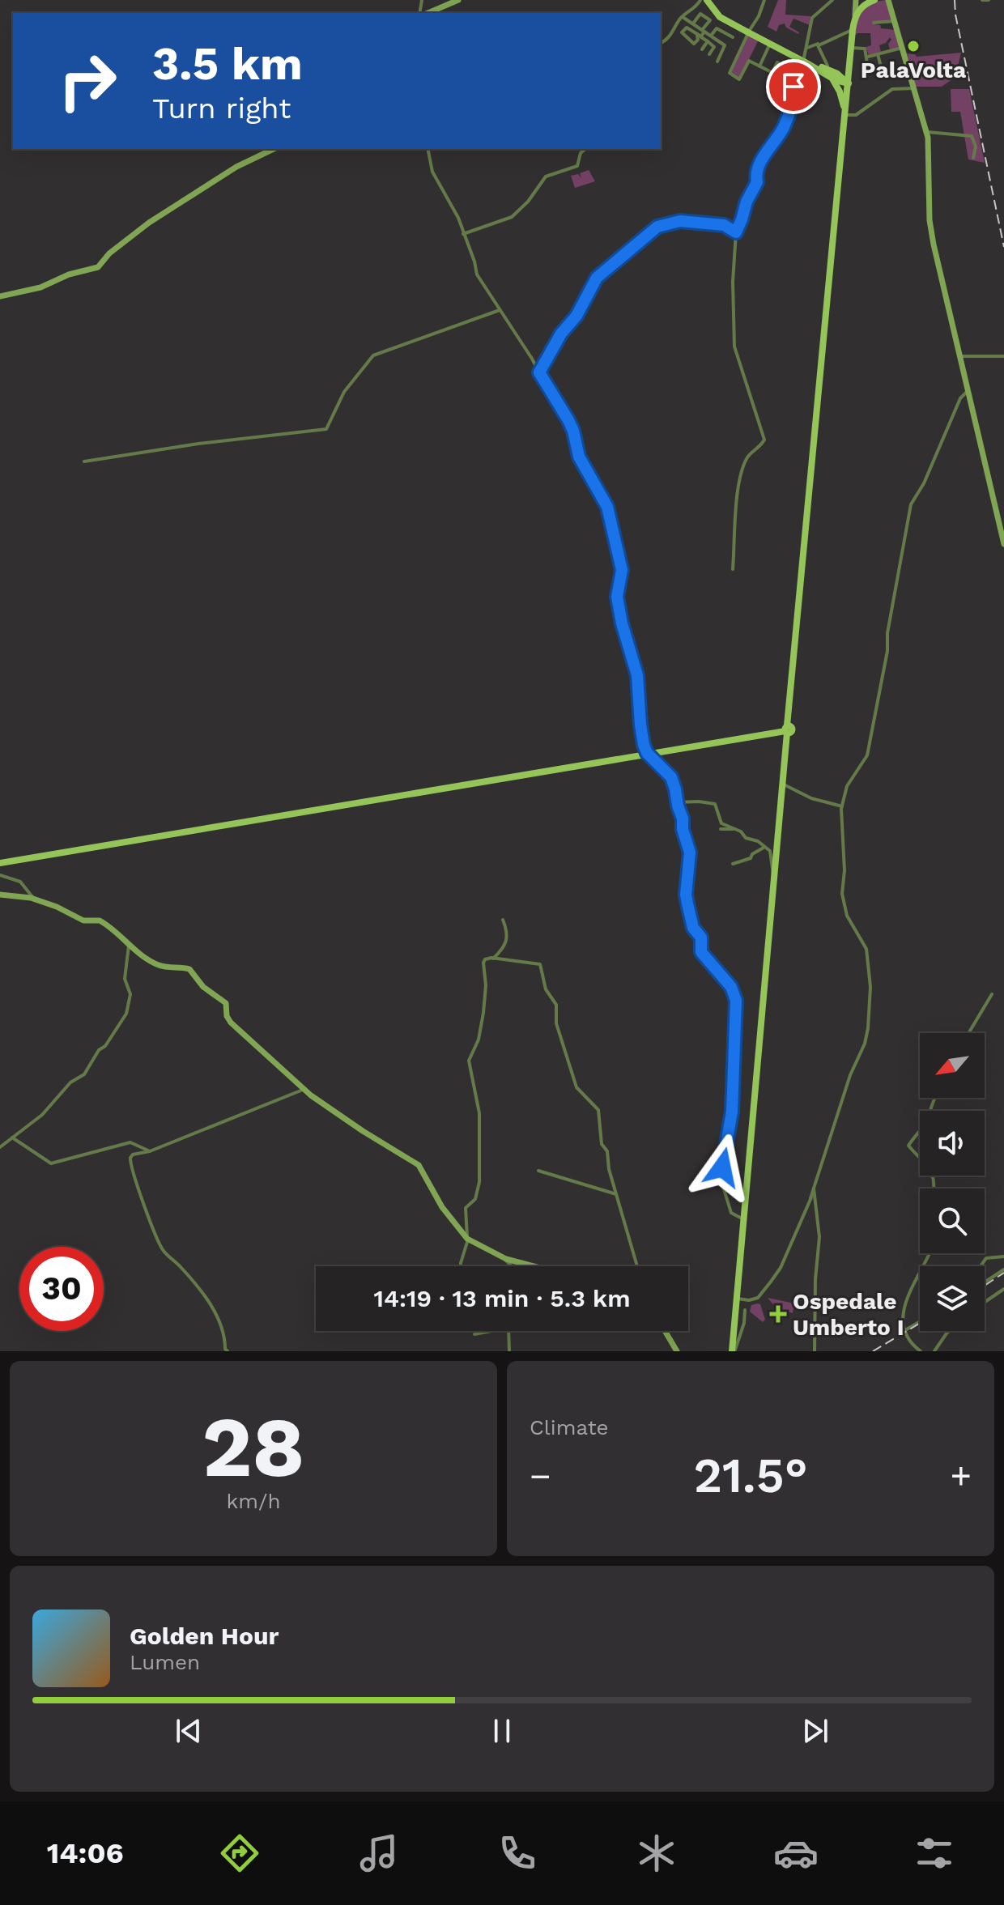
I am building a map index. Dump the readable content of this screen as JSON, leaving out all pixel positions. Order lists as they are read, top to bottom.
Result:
{
  "places": {
    "other": ["PalaVolta"],
    "health": ["Ospedale Umberto I"]
  },
  "north": "bottom left",
  "page": {
    "turn": ["3.5 km", "Turn right"],
    "limit": "30",
    "trip": "14:19 · 13 min · 5.3 km",
    "tile": [
      ["28", "km/h"],
      "Climate"
    ],
    "heat": ["−", "21.5°", "+"],
    "song": ["Golden Hour", "Lumen"],
    "tabs": "14:06"
  }
}
